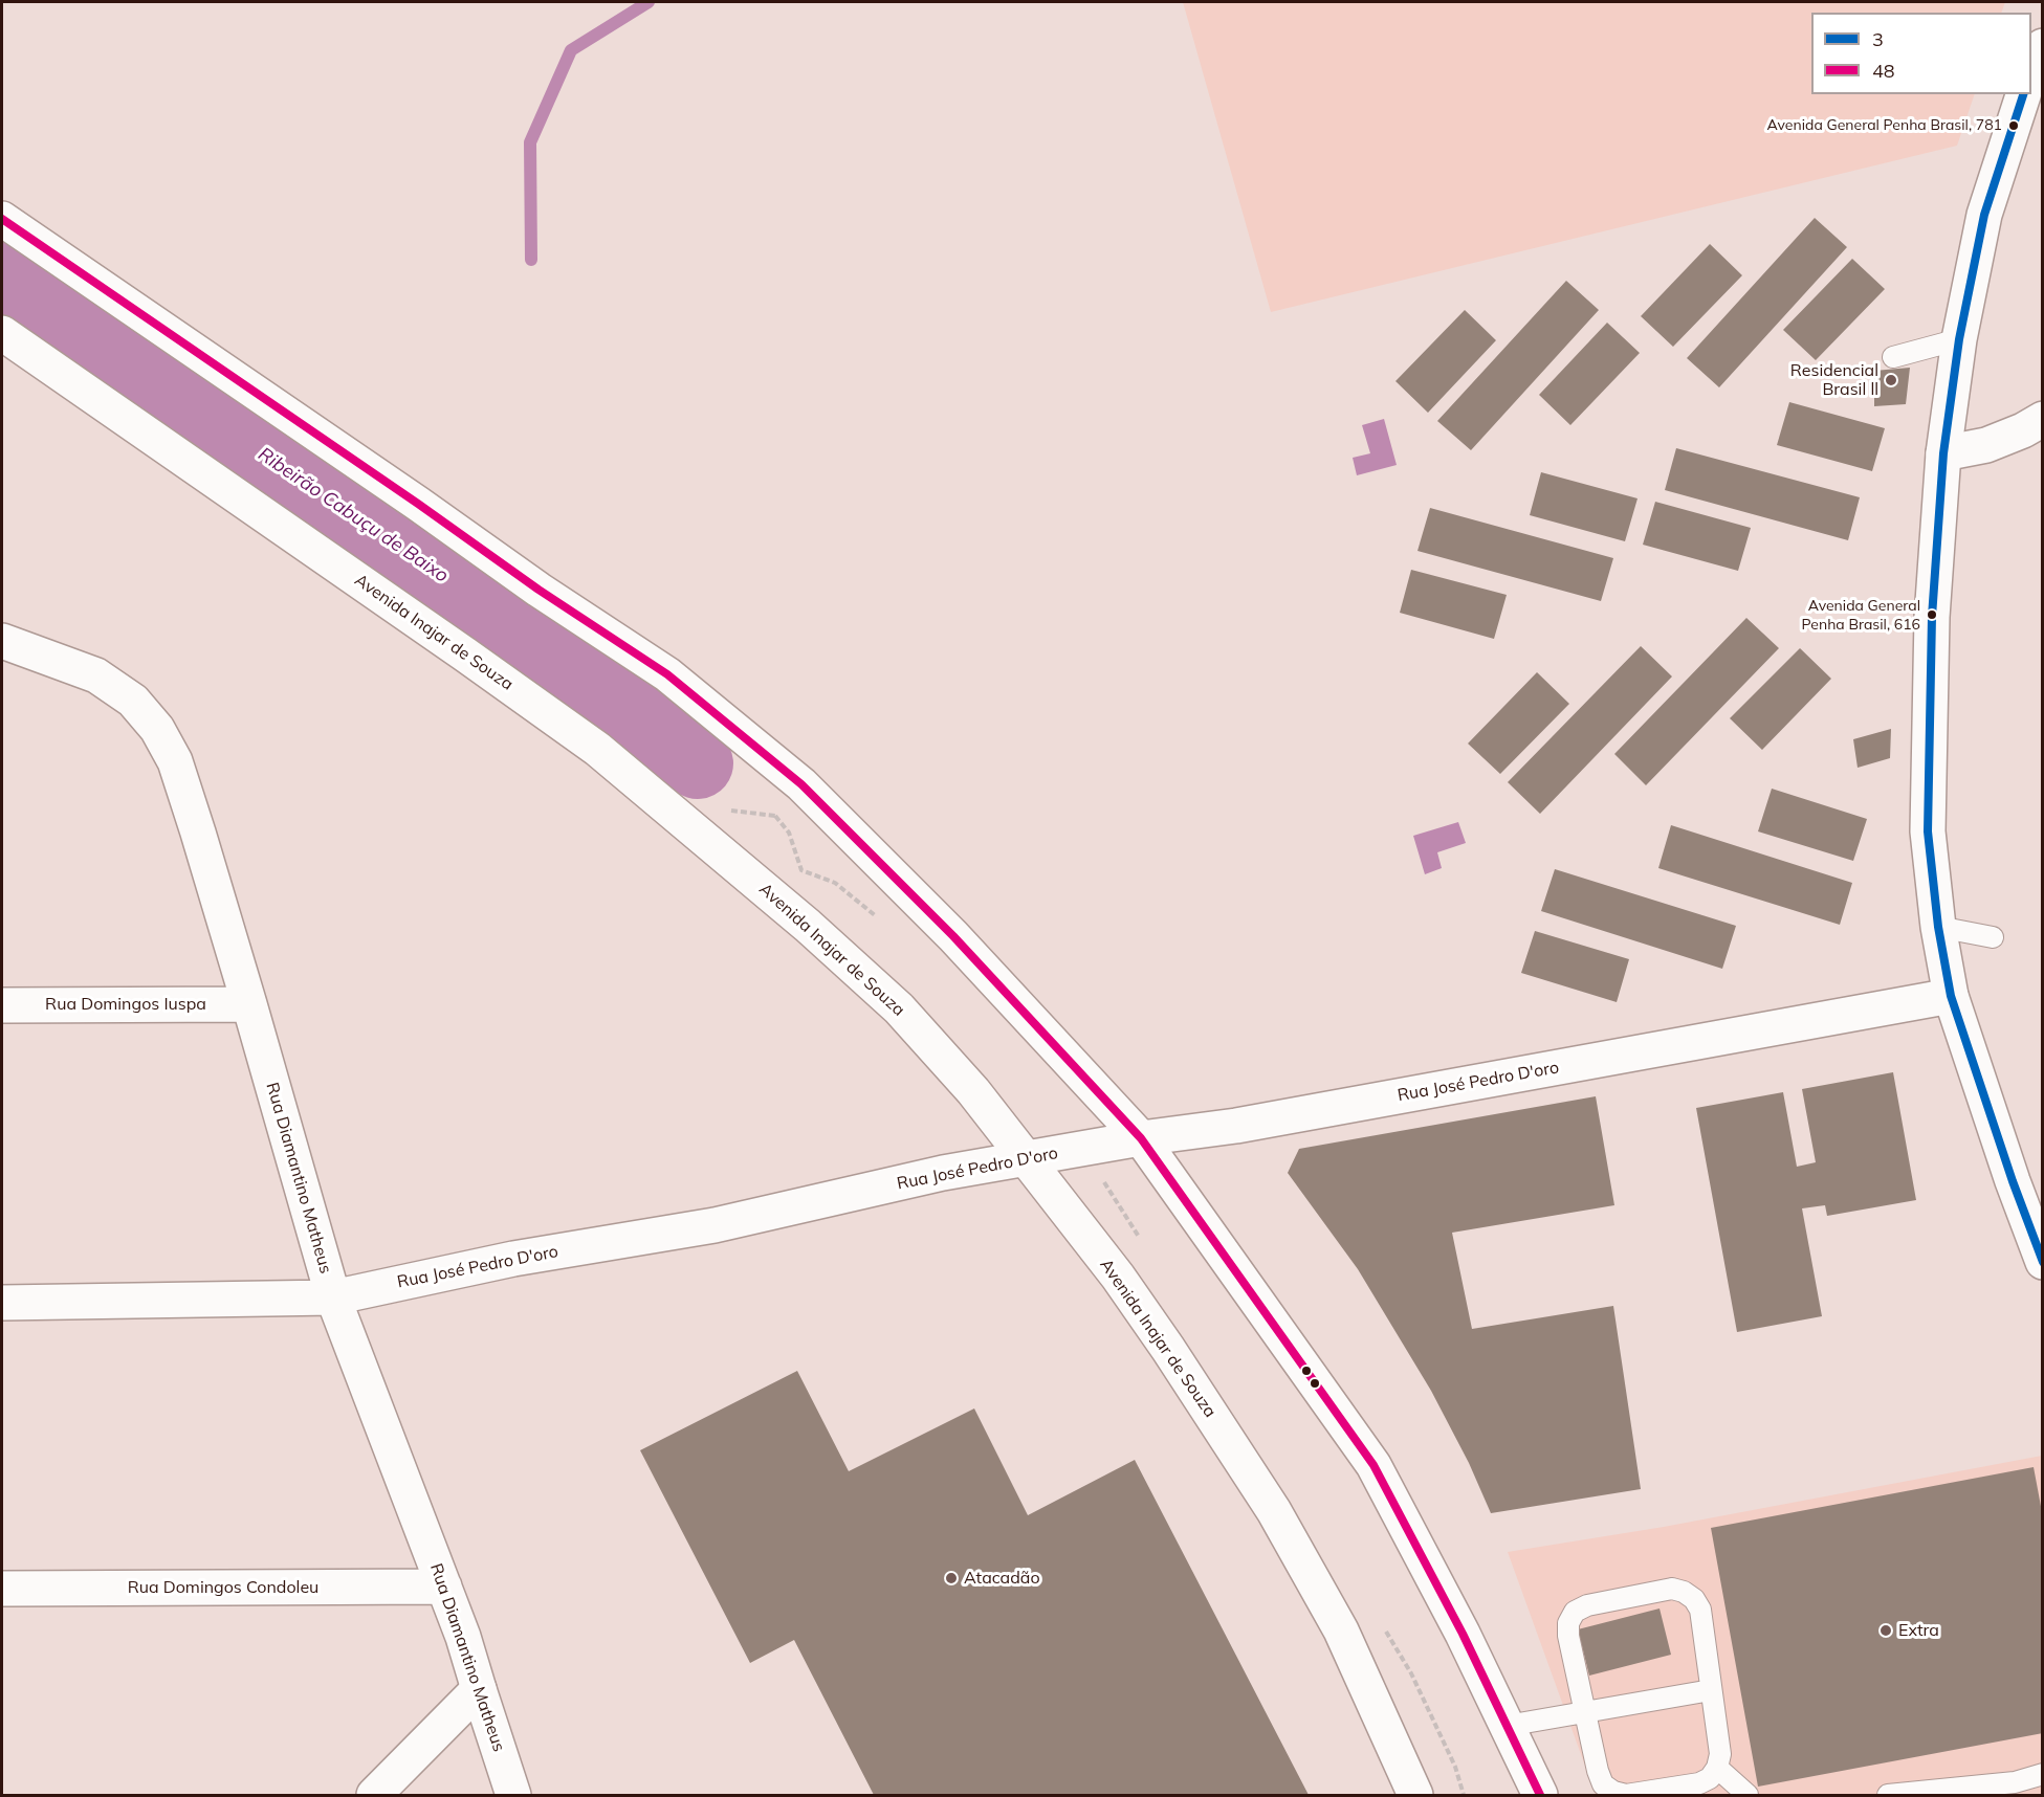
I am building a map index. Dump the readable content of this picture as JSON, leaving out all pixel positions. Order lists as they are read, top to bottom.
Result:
{
  "streets": {
    "street": [
      "Avenida Inajar de Souza",
      "Rua Domingos Iuspa",
      "Rua José Pedro D'oro",
      "Rua Diamantino Matheus",
      "Rua Domingos Condoleu"
    ]
  },
  "crossings": [
    ["Avenida Inajar de Souza", "Rua José Pedro D'oro"],
    ["Rua Domingos Iuspa", "Rua Diamantino Matheus"],
    ["Rua José Pedro D'oro", "Rua Diamantino Matheus"],
    ["Rua Diamantino Matheus", "Rua Domingos Condoleu"]
  ],
  "water": ["Ribeirão Cabuçu de Baixo"],
  "places": [
    "Avenida General Penha Brasil, 781",
    "Residencial Brasil ll",
    "Avenida General Penha Brasil, 616",
    "Atacadão",
    "Extra"
  ],
  "lines": ["transit line 3", "transit line 48"],
  "legend": ["3", "48"]
}
